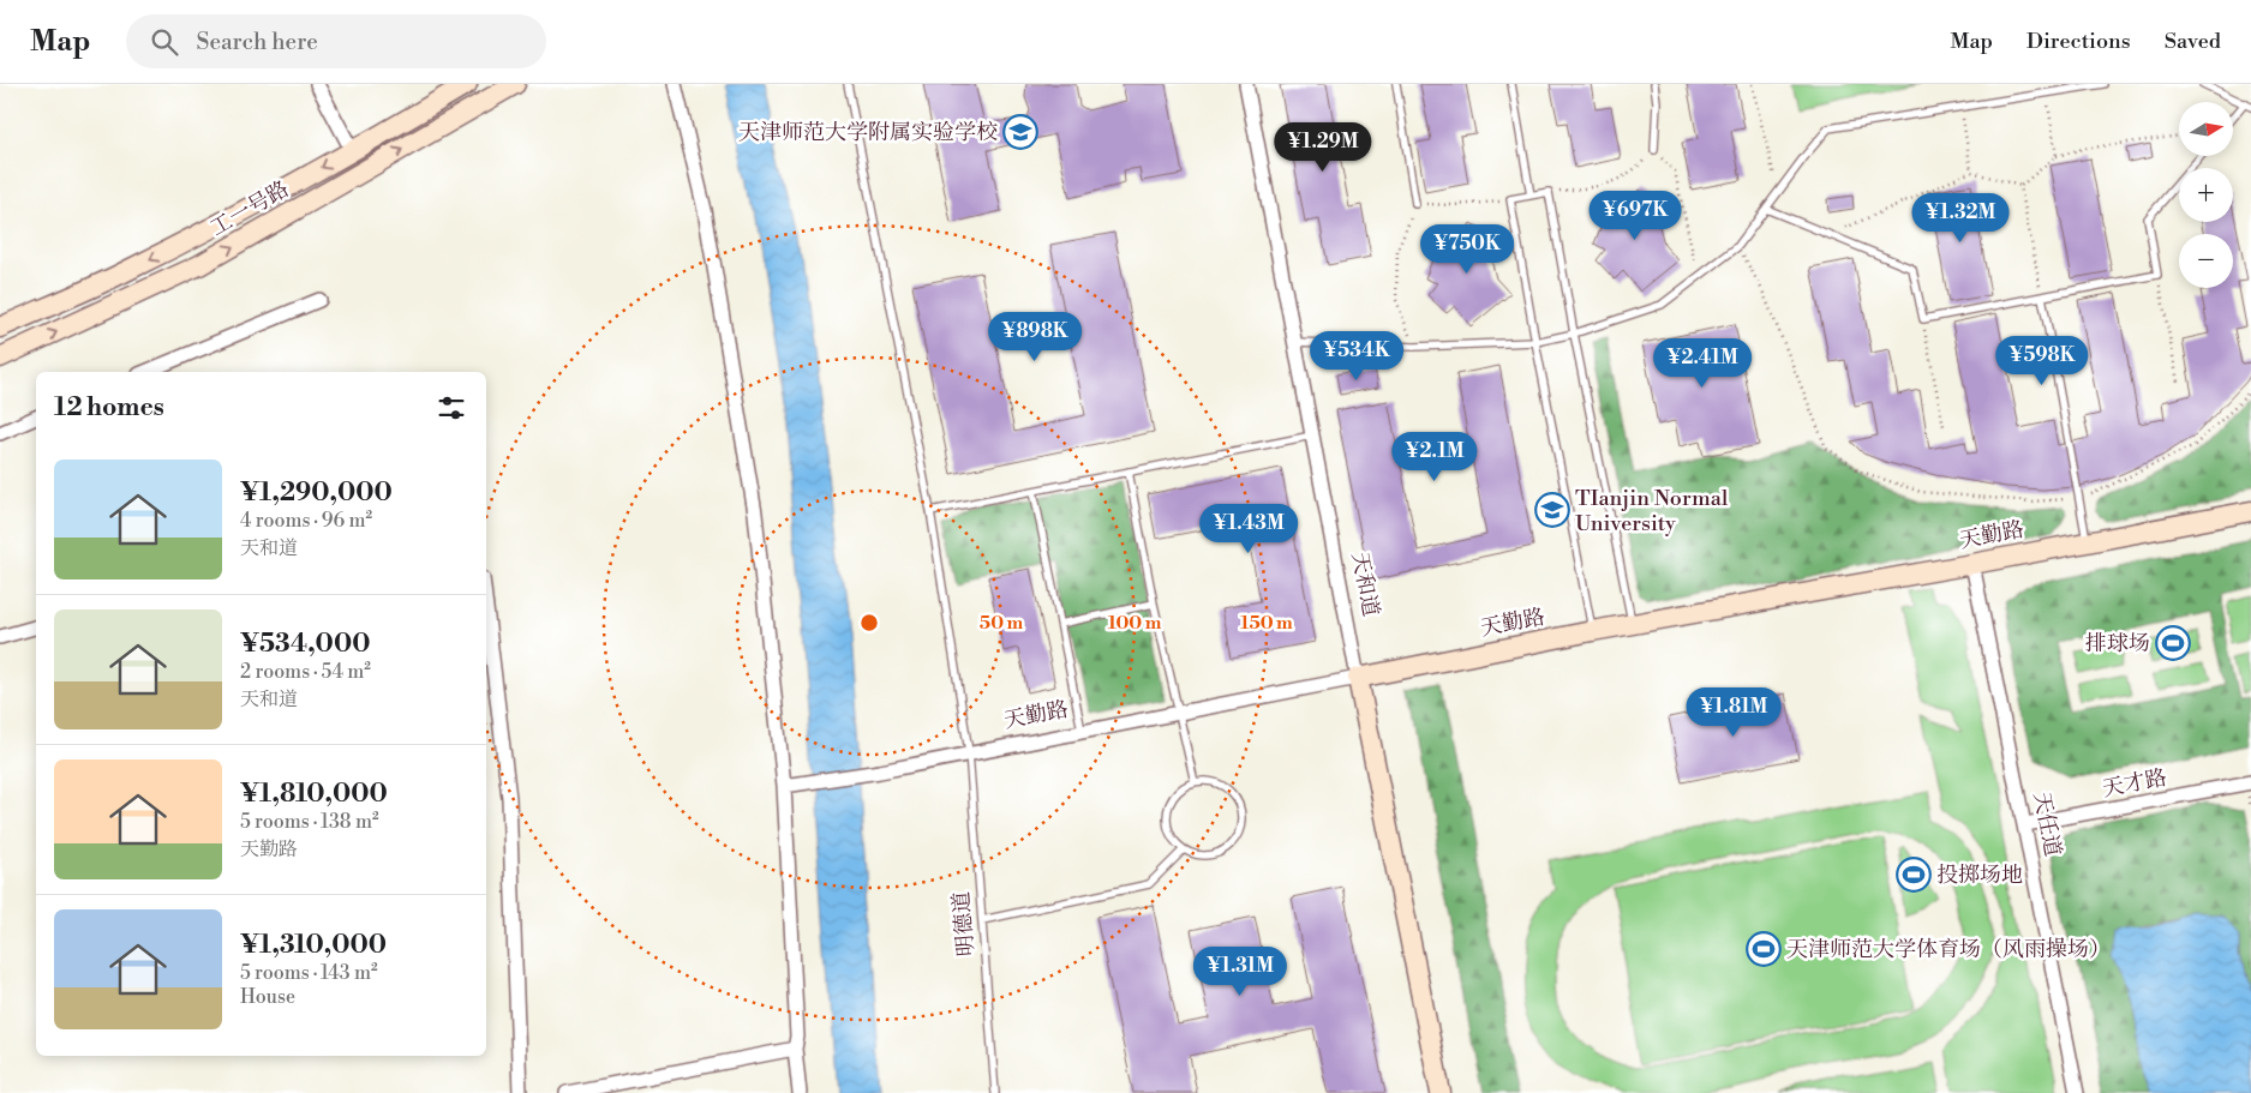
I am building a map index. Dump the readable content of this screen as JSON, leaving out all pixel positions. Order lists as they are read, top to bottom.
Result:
{
  "streets": {
    "street": [
      "工一号路",
      "天勤路",
      "天和道",
      "天才路",
      "天任道"
    ],
    "lane": ["明德道"]
  },
  "crossings": [
    ["天勤路", "天和道"],
    ["天勤路", "天任道"],
    ["天勤路", "明德道"],
    ["天才路", "天任道"]
  ],
  "places": {
    "school or university": ["天津师范大学附属实验学校", "TIanjin Normal University"],
    "sports": ["排球场", "投掷场地", "天津师范大学体育场（风雨操场）"]
  },
  "north": "right",
  "page": {
    "header": "Map",
    "search": "Search here",
    "nav": ["Map", "Directions", "Saved"],
    "map_buttons": ["+", "−"],
    "price": [
      "¥1.29M",
      "¥697K",
      "¥1.32M",
      "¥750K",
      "¥898K",
      "¥534K",
      "¥598K",
      "¥2.41M",
      "¥2.1M",
      "¥1.43M",
      "¥1.81M",
      "¥1.31M"
    ],
    "heading": "12 homes",
    "list": [
      {
        "name": "¥1,290,000",
        "note": "4 rooms · 96 m² · 天和道"
      },
      {
        "name": "¥534,000",
        "note": "2 rooms · 54 m² · 天和道"
      },
      {
        "name": "¥1,810,000",
        "note": "5 rooms · 138 m² · 天勤路"
      },
      {
        "name": "¥1,310,000",
        "note": "5 rooms · 143 m² · House"
      }
    ]
  },
  "rings": ["50 m", "100 m", "150 m"]
}
